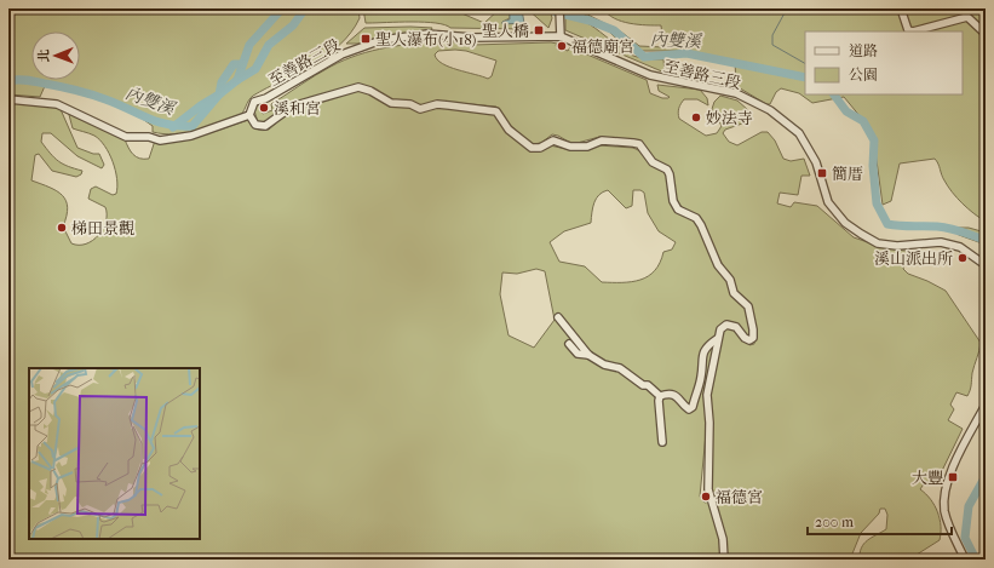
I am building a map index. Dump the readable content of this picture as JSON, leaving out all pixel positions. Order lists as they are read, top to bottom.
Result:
{
  "streets": {
    "street": ["至善路三段"]
  },
  "water": ["內雙溪"],
  "places": {
    "transit": [
      "聖人橋",
      "聖人瀑布(小18)",
      "簡厝",
      "大豐"
    ],
    "other": [
      "福德廟宮",
      "溪和宮",
      "妙法寺",
      "梯田景觀",
      "溪山派出所",
      "福德宮"
    ]
  },
  "legend": ["道路", "公園"],
  "scale_bar": "200 m",
  "north": "left"
}
